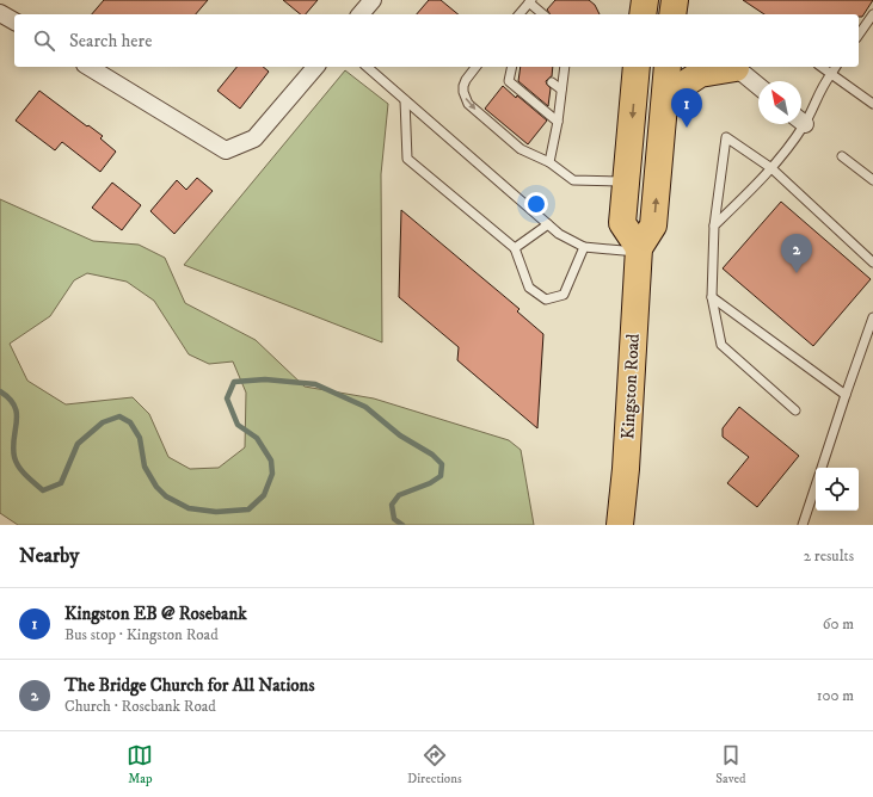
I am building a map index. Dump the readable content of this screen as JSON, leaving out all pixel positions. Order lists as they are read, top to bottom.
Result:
{
  "streets": {
    "main road": ["Kingston Road"]
  },
  "north": "top left",
  "page": {
    "search": "Search here",
    "pins": ["1", "2"],
    "heading": ["Nearby", "2 results"],
    "list": [
      {
        "mark": "1",
        "name": "Kingston EB @ Rosebank",
        "note": "Bus stop · Kingston Road",
        "value": "60 m"
      },
      {
        "mark": "2",
        "name": "The Bridge Church for All Nations",
        "note": "Church · Rosebank Road",
        "value": "100 m"
      }
    ],
    "nav": ["Map", "Directions", "Saved"]
  }
}
